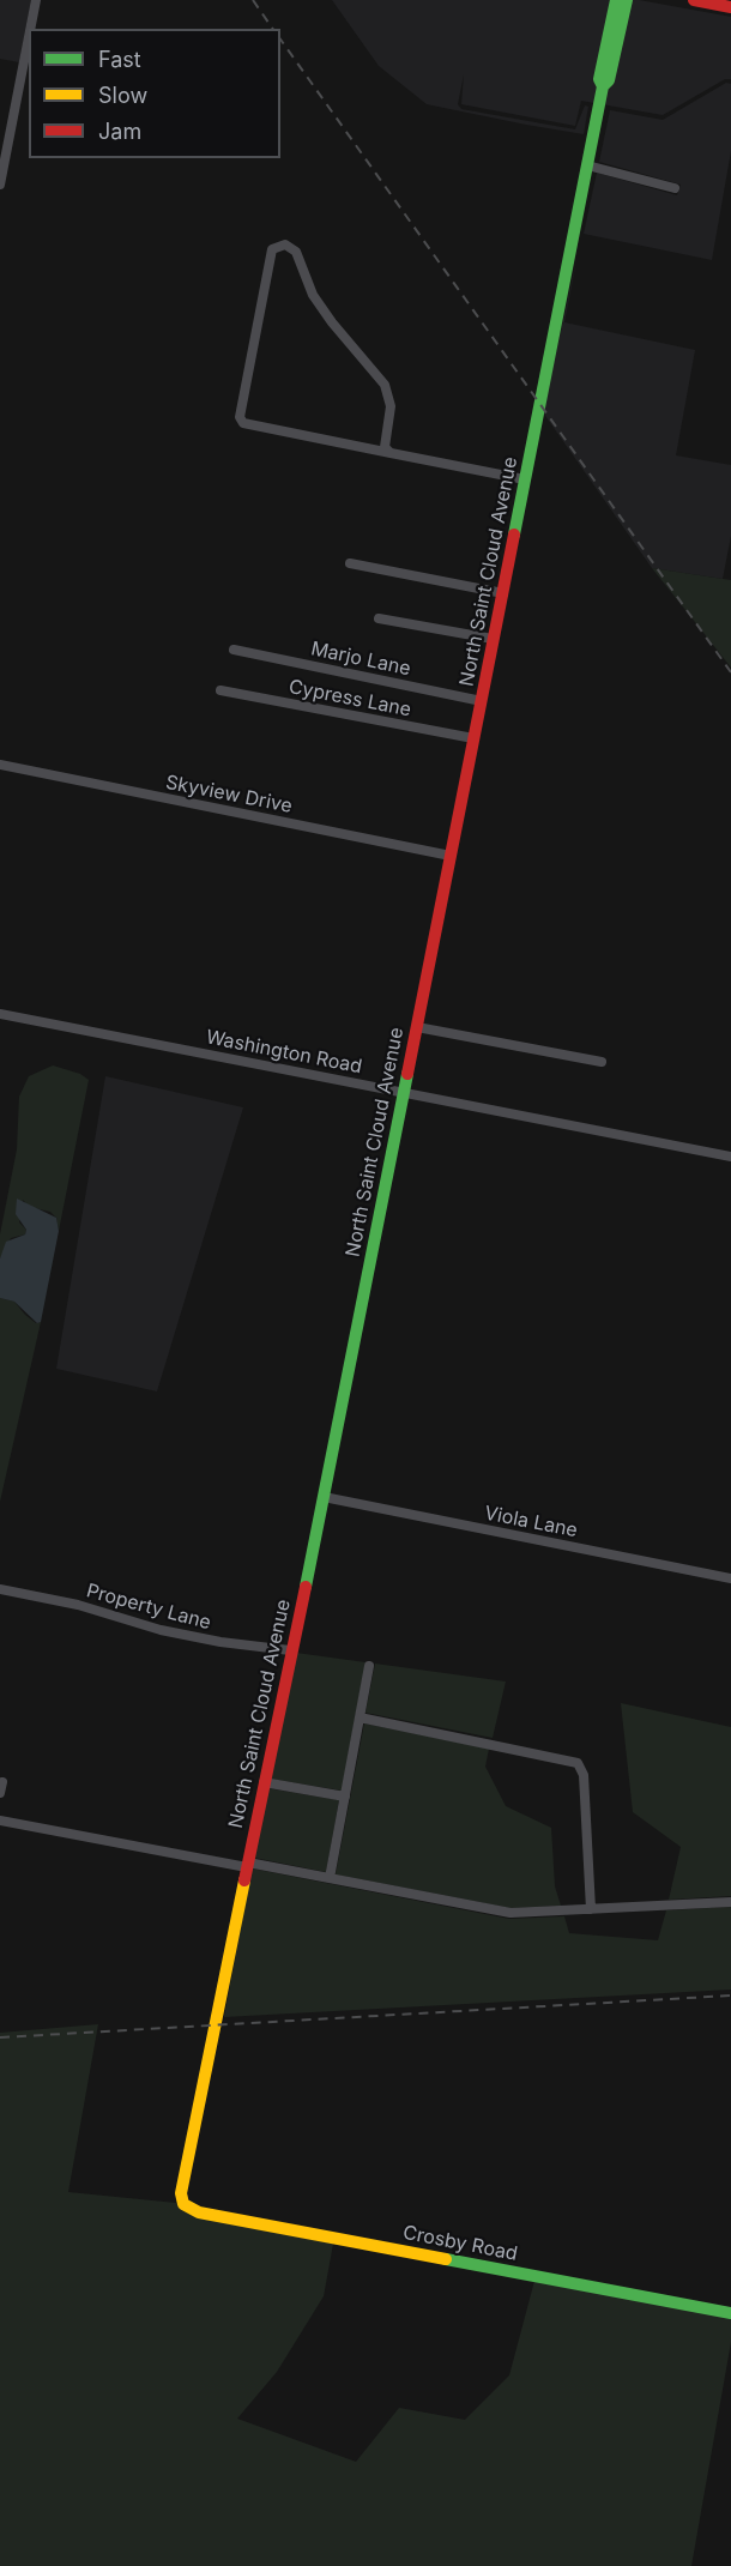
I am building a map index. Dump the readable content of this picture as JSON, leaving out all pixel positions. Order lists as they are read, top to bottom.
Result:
{
  "streets": {
    "main road": ["North Saint Cloud Avenue", "Crosby Road"],
    "street": [
      "Marjo Lane",
      "Cypress Lane",
      "Skyview Drive",
      "Washington Road",
      "Viola Lane",
      "Property Lane"
    ]
  },
  "crossings": [
    ["North Saint Cloud Avenue", "Marjo Lane"],
    ["North Saint Cloud Avenue", "Cypress Lane"],
    ["North Saint Cloud Avenue", "Skyview Drive"],
    ["North Saint Cloud Avenue", "Washington Road"],
    ["North Saint Cloud Avenue", "Viola Lane"],
    ["North Saint Cloud Avenue", "Property Lane"],
    ["North Saint Cloud Avenue", "Crosby Road"]
  ],
  "legend": ["Fast", "Slow", "Jam"]
}
